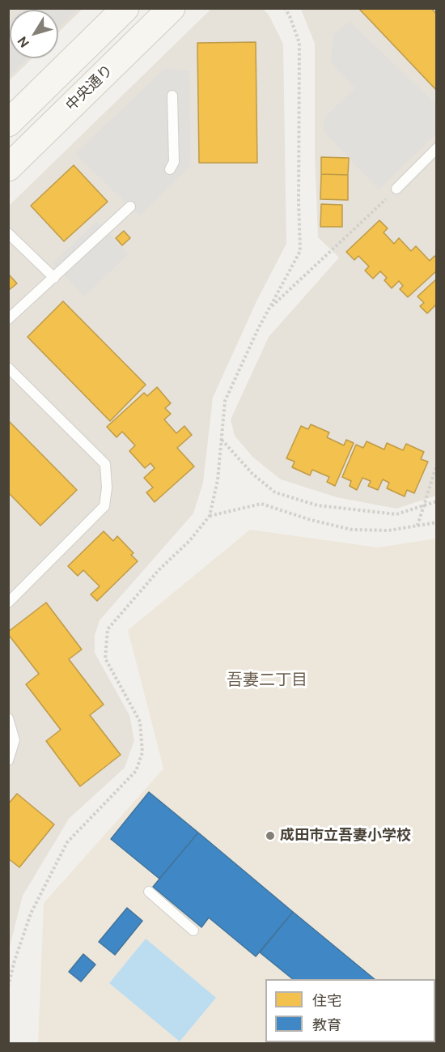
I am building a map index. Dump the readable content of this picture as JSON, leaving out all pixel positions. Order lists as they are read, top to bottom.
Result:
{
  "streets": {
    "street": ["中央通り"]
  },
  "districts": ["吾妻二丁目"],
  "places": ["成田市立吾妻小学校"],
  "legend": ["住宅", "教育"],
  "north": "bottom left"
}
